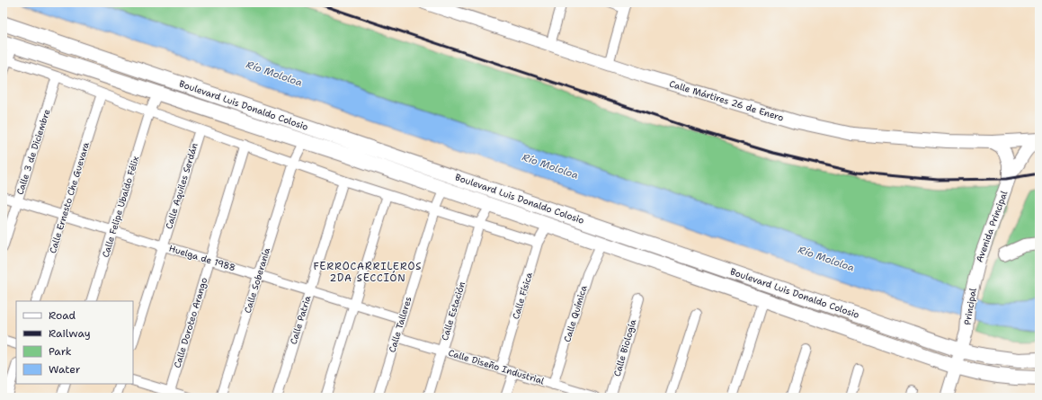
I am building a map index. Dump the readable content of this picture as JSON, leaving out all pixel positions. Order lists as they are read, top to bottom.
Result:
{
  "streets": {
    "main road": ["Boulevard Luis Donaldo Colosio"],
    "street": [
      "Calle Mártires 26 de Enero",
      "Calle 3 de Diciembre",
      "Calle Aquiles Serdán",
      "Calle Ernesto Che Guevara",
      "Calle Felipe Ubaldo Félix",
      "Avenida Principal",
      "Huelga de 1988",
      "Calle Soberanía",
      "Calle Física",
      "Principal",
      "Calle Estación",
      "Calle Química",
      "Calle Patria",
      "Calle Doroteo Arango",
      "Calle Talleres",
      "Calle Biología",
      "Calle Diseño Industrial"
    ]
  },
  "crossings": [
    ["Calle Mártires 26 de Enero", "Avenida Principal"],
    ["Boulevard Luis Donaldo Colosio", "Calle Felipe Ubaldo Félix"],
    ["Boulevard Luis Donaldo Colosio", "Calle Soberanía"],
    ["Boulevard Luis Donaldo Colosio", "Calle Física"],
    ["Boulevard Luis Donaldo Colosio", "Principal"],
    ["Boulevard Luis Donaldo Colosio", "Calle Estación"],
    ["Boulevard Luis Donaldo Colosio", "Calle Química"],
    ["Boulevard Luis Donaldo Colosio", "Calle Talleres"],
    ["Calle 3 de Diciembre", "Huelga de 1988"],
    ["Calle Aquiles Serdán", "Huelga de 1988"],
    ["Calle Ernesto Che Guevara", "Huelga de 1988"],
    ["Calle Felipe Ubaldo Félix", "Huelga de 1988"],
    ["Avenida Principal", "Principal"],
    ["Huelga de 1988", "Calle Soberanía"],
    ["Huelga de 1988", "Calle Patria"],
    ["Huelga de 1988", "Calle Doroteo Arango"],
    ["Huelga de 1988", "Calle Talleres"],
    ["Calle Física", "Calle Diseño Industrial"],
    ["Calle Estación", "Calle Diseño Industrial"],
    ["Calle Química", "Calle Diseño Industrial"],
    ["Calle Talleres", "Calle Diseño Industrial"]
  ],
  "districts": ["FERROCARRILEROS 2DA SECCIÓN"],
  "water": ["Río Mololoa"],
  "legend": [
    "Road",
    "Railway",
    "Park",
    "Water"
  ]
}
